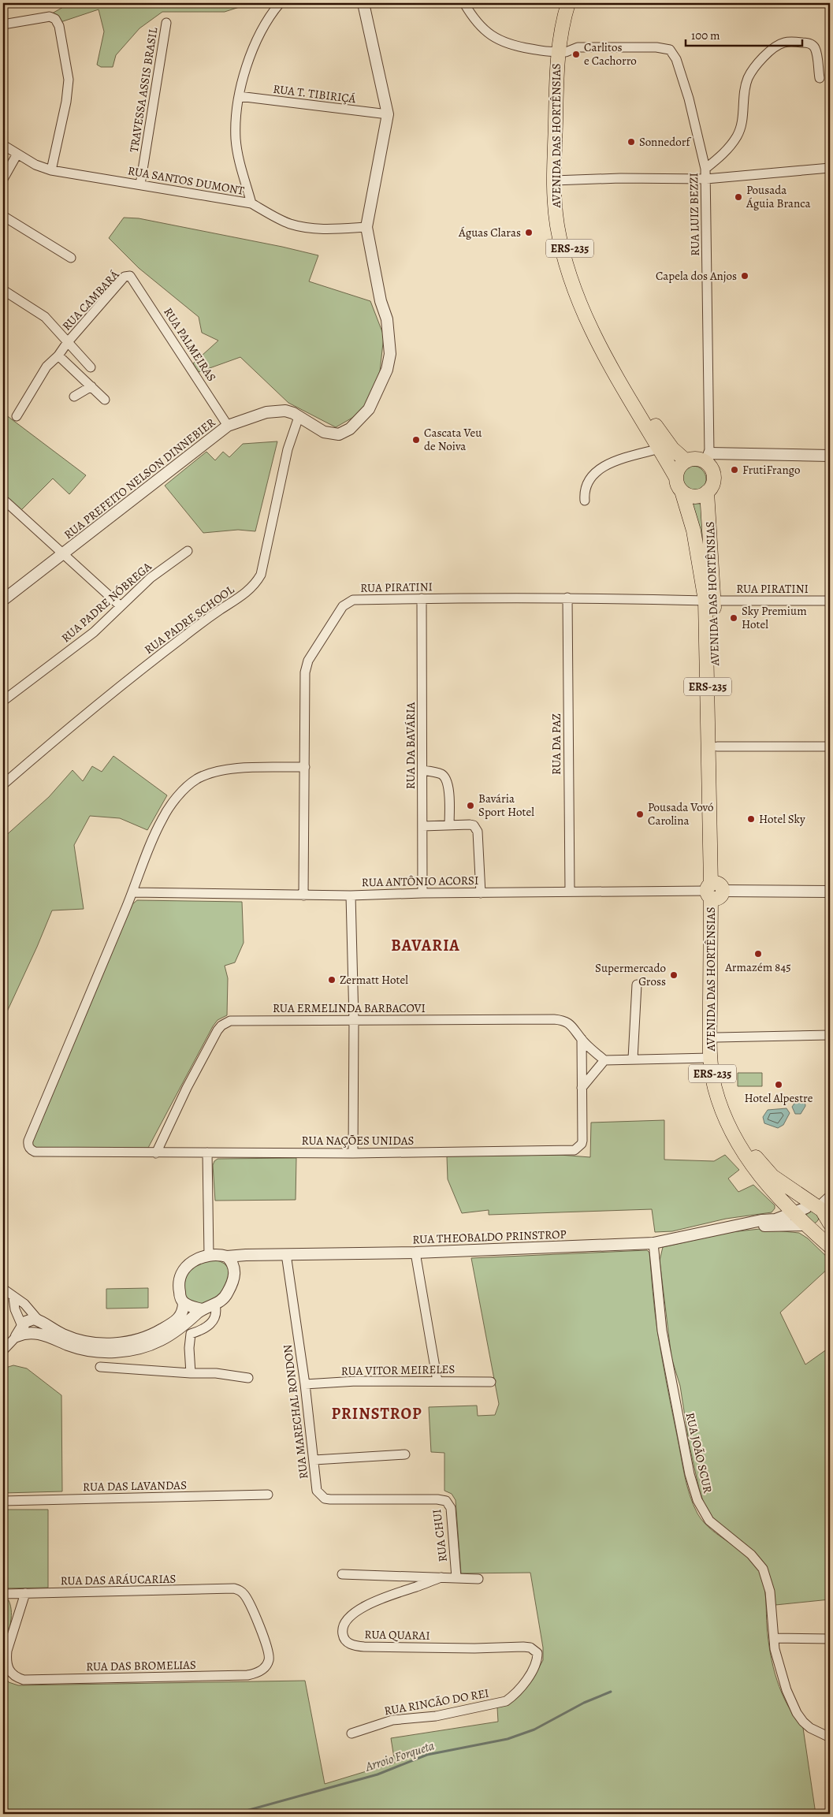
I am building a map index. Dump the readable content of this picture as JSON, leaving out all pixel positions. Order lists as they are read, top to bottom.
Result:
{
  "streets": {
    "main road": ["AVENIDA DAS HORTÊNSIAS", "ERS-235"],
    "street": [
      "TRAVESSA ASSIS BRASIL",
      "RUA T. TIBIRIÇÁ",
      "RUA SANTOS DUMONT",
      "RUA LUIZ BEZZI",
      "RUA CAMBARÁ",
      "RUA PALMEIRAS",
      "RUA PREFEITO NELSON DINNEBIER",
      "RUA PIRATINI",
      "RUA PADRE NÓBREGA",
      "RUA PADRE SCHOOL",
      "RUA DA PAZ",
      "RUA DA BAVÁRIA",
      "RUA ANTÔNIO ACORSI",
      "RUA ERMELINDA BARBACOVI",
      "RUA NAÇÕES UNIDAS",
      "RUA THEOBALDO PRINSTROP",
      "RUA VITOR MEIRELES",
      "RUA MARECHAL RONDON",
      "RUA JOÃO SCUR",
      "RUA DAS LAVANDAS",
      "RUA CHUI",
      "RUA DAS ARÁUCARIAS",
      "RUA QUARAI",
      "RUA DAS BROMELIAS",
      "RUA RINCÃO DO REI"
    ]
  },
  "crossings": [
    ["TRAVESSA ASSIS BRASIL", "RUA SANTOS DUMONT"],
    ["RUA T. TIBIRIÇÁ", "RUA PREFEITO NELSON DINNEBIER"],
    ["AVENIDA DAS HORTÊNSIAS", "RUA LUIZ BEZZI"],
    ["AVENIDA DAS HORTÊNSIAS", "ERS-235"],
    ["AVENIDA DAS HORTÊNSIAS", "RUA PIRATINI"],
    ["AVENIDA DAS HORTÊNSIAS", "RUA ANTÔNIO ACORSI"],
    ["AVENIDA DAS HORTÊNSIAS", "RUA THEOBALDO PRINSTROP"],
    ["RUA SANTOS DUMONT", "RUA PREFEITO NELSON DINNEBIER"],
    ["RUA LUIZ BEZZI", "ERS-235"],
    ["RUA CAMBARÁ", "RUA PALMEIRAS"],
    ["RUA PALMEIRAS", "RUA PREFEITO NELSON DINNEBIER"],
    ["RUA PREFEITO NELSON DINNEBIER", "RUA PADRE SCHOOL"],
    ["RUA PIRATINI", "RUA DA PAZ"],
    ["RUA PIRATINI", "RUA DA BAVÁRIA"],
    ["RUA PIRATINI", "RUA ANTÔNIO ACORSI"],
    ["RUA DA PAZ", "RUA ANTÔNIO ACORSI"],
    ["RUA DA BAVÁRIA", "RUA ANTÔNIO ACORSI"],
    ["RUA ANTÔNIO ACORSI", "RUA NAÇÕES UNIDAS"],
    ["RUA ERMELINDA BARBACOVI", "RUA NAÇÕES UNIDAS"],
    ["RUA THEOBALDO PRINSTROP", "RUA MARECHAL RONDON"],
    ["RUA THEOBALDO PRINSTROP", "RUA JOÃO SCUR"],
    ["RUA VITOR MEIRELES", "RUA MARECHAL RONDON"],
    ["RUA MARECHAL RONDON", "RUA CHUI"],
    ["RUA DAS ARÁUCARIAS", "RUA DAS BROMELIAS"],
    ["RUA QUARAI", "RUA RINCÃO DO REI"]
  ],
  "districts": ["BAVARIA", "PRINSTROP"],
  "water": ["Arroio Forqueta"],
  "places": [
    "Carlitos e Cachorro",
    "Sonnedorf",
    "Pousada Águia Branca",
    "Águas Claras",
    "Capela dos Anjos",
    "Cascata Veu de Noiva",
    "FrutiFrango",
    "Sky Premium Hotel",
    "Bavária Sport Hotel",
    "Pousada Vovó Carolina",
    "Hotel Sky",
    "Armazém 845",
    "Supermercado Gross",
    "Zermatt Hotel",
    "Hotel Alpestre"
  ],
  "scale_bar": "100 m"
}
